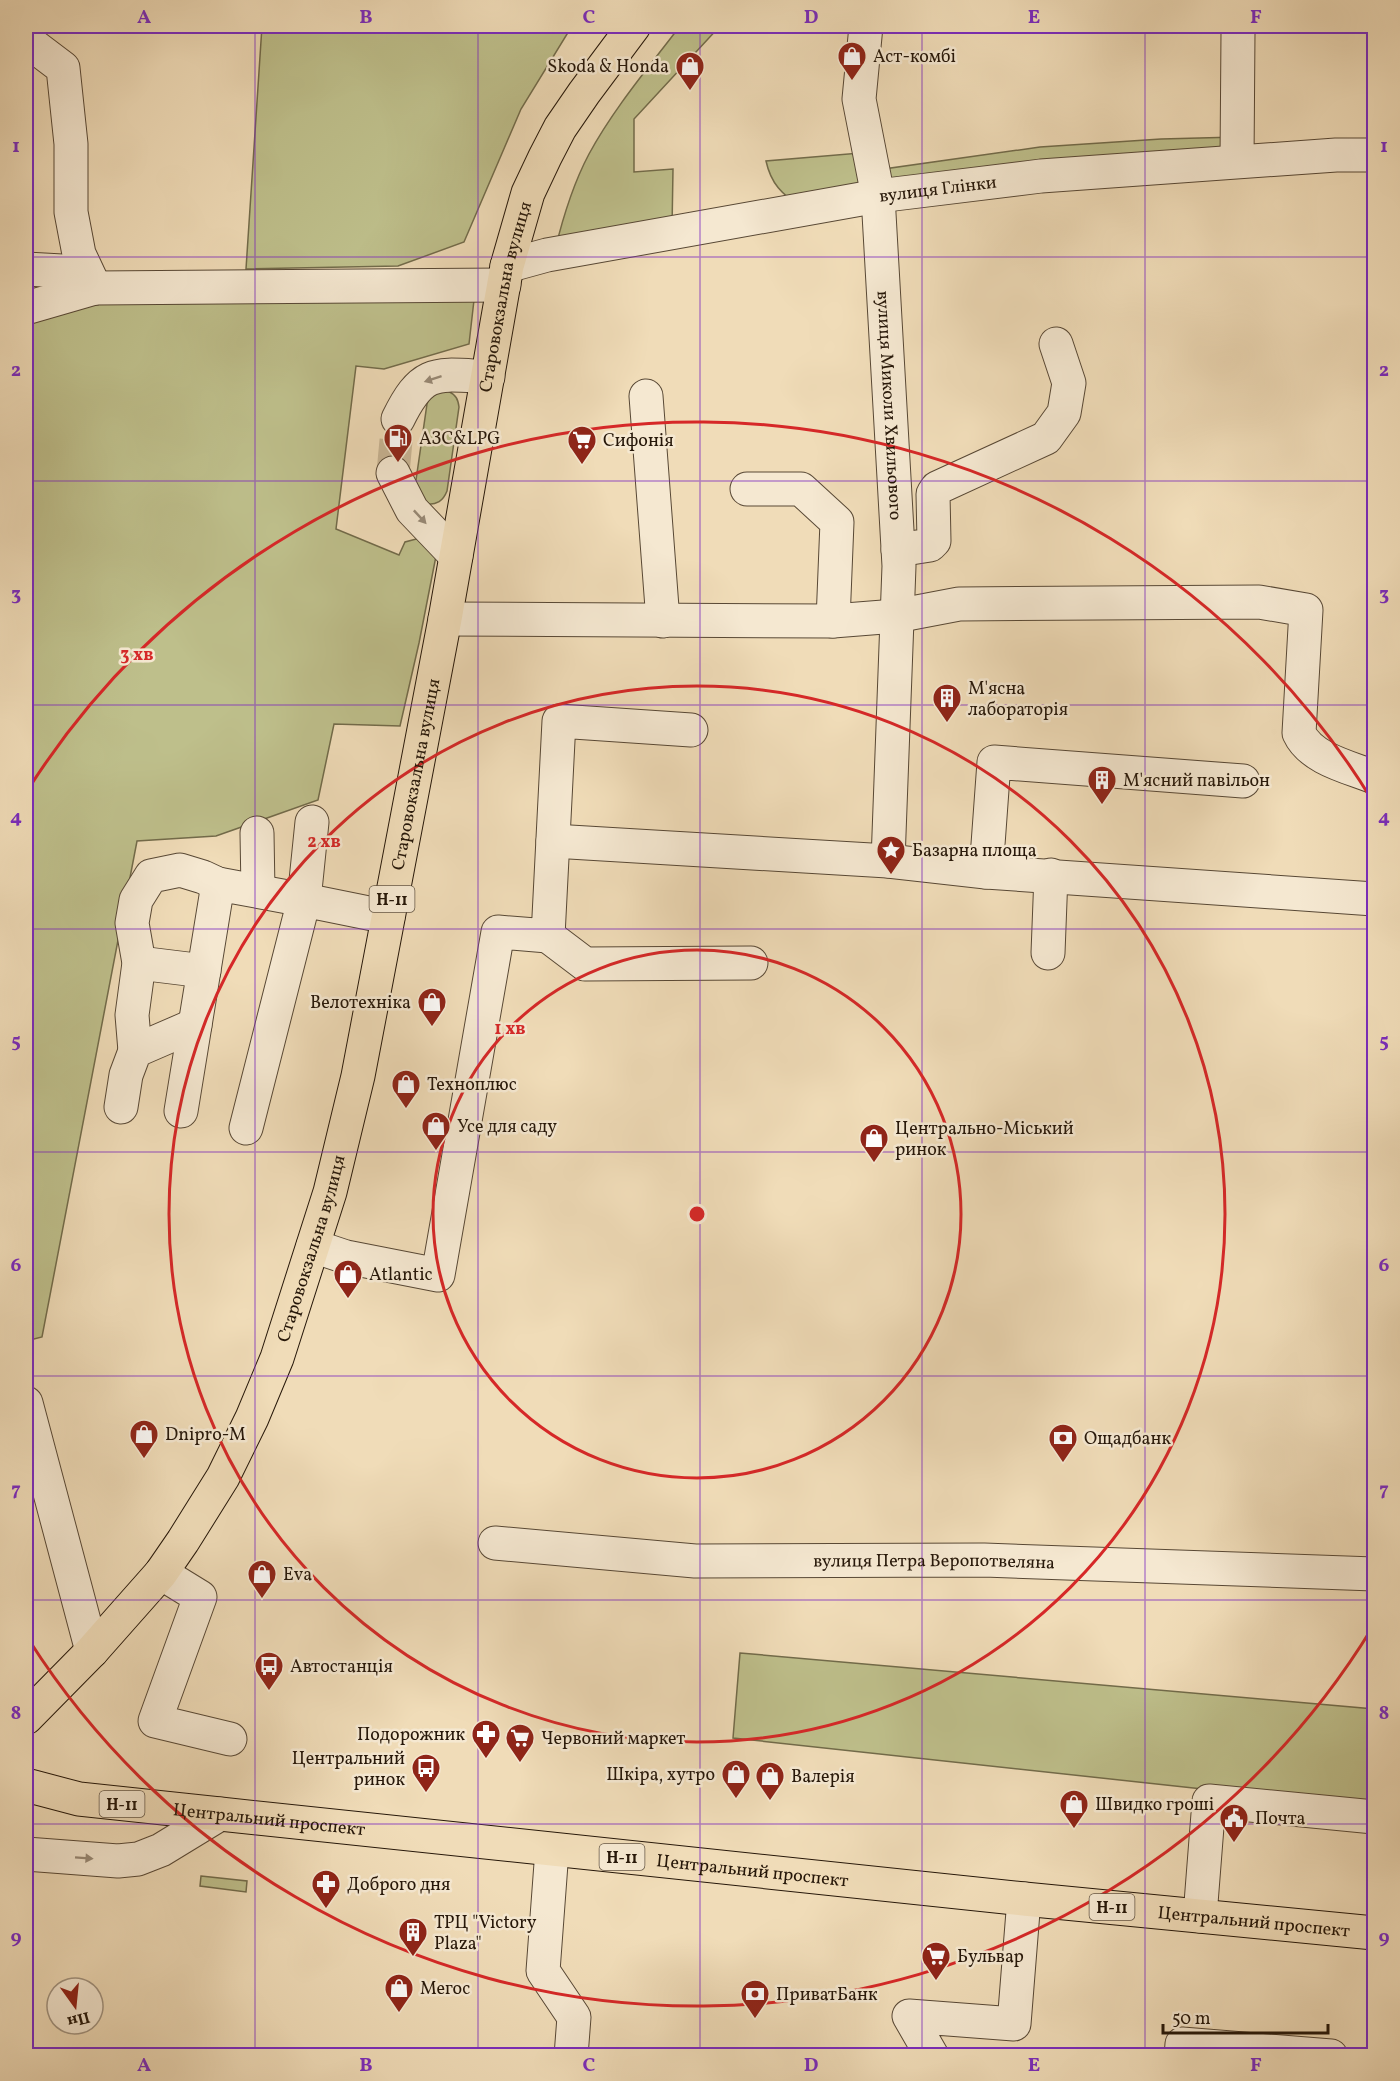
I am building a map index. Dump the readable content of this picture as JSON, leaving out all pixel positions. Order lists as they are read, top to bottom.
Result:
{
  "streets": {
    "main road": ["Старовокзальна вулиця", "Н-11", "Центральний проспект"],
    "street": ["вулиця Глінки", "вулиця Миколи Хвильового", "вулиця Петра Веропотвеляна"]
  },
  "crossings": [
    ["вулиця Глінки", "Старовокзальна вулиця"],
    ["вулиця Глінки", "вулиця Миколи Хвильового"]
  ],
  "places": {
    "shop": [
      "Аст-комбі",
      "Skoda & Honda",
      "Велотехніка",
      "Техноплюс",
      "Усе для саду",
      "Центрально-Міський ринок",
      "Atlantic",
      "Dnipro-M",
      "Eva",
      "Шкіра, хутро",
      "Валерія",
      "Швидко гроші",
      "Мегос"
    ],
    "fuel station": ["АЗС&LPG"],
    "supermarket": ["Сифонія", "Червоний маркет", "Бульвар"],
    "building": ["М'ясна лабораторія", "М'ясний павільон", "ТРЦ \"Victory Plaza\""],
    "place": ["Базарна площа"],
    "bank": ["Ощадбанк", "ПриватБанк"],
    "bus stop": ["Автостанція", "Центральний ринок"],
    "pharmacy": ["Подорожник", "Доброго дня"],
    "public building": ["Почта"]
  },
  "scale_bar": "50 m",
  "north": "bottom",
  "grid": {
    "columns": [
      "A",
      "B",
      "C",
      "D",
      "E",
      "F"
    ],
    "rows": [
      "1",
      "2",
      "3",
      "4",
      "5",
      "6",
      "7",
      "8",
      "9"
    ]
  },
  "rings": ["3 хв", "2 хв", "1 хв"]
}
